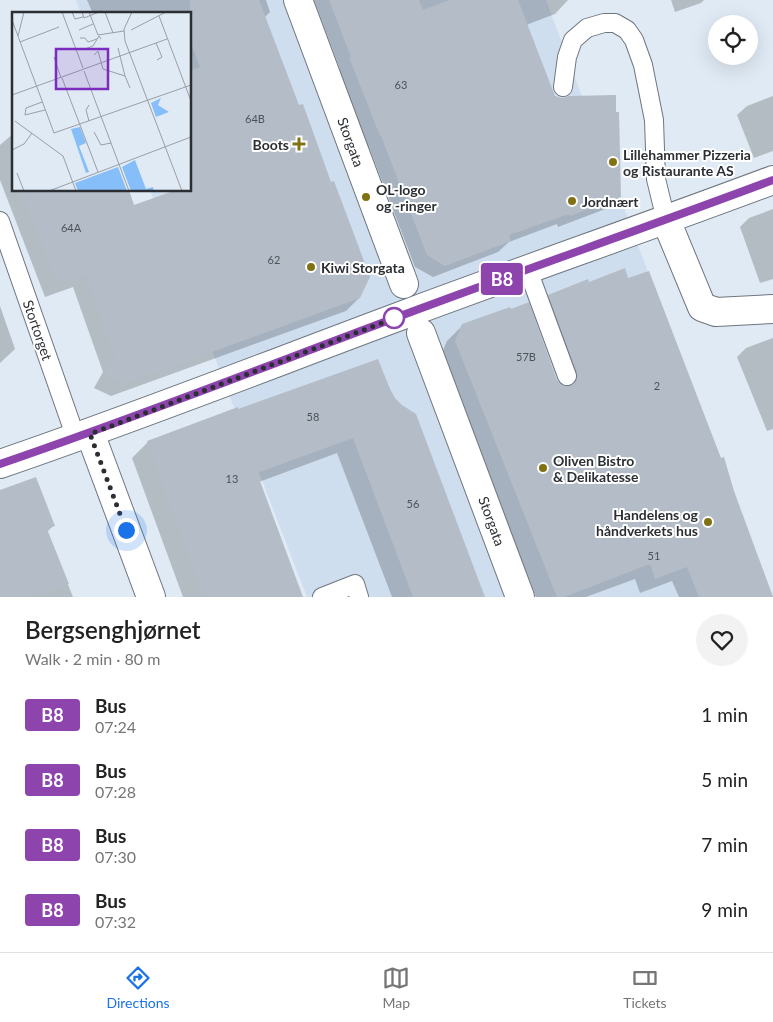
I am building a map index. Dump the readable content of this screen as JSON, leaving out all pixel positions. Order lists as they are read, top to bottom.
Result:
{
  "streets": {
    "street": ["Storgata"],
    "lane": ["Stortorget"]
  },
  "places": {
    "health": ["Boots"],
    "other": [
      "Lillehammer Pizzeria og Ristaurante AS",
      "OL-logo og -ringer",
      "Jordnært",
      "Kiwi Storgata",
      "Oliven Bistro & Delikatesse",
      "Handelens og håndverkets hus"
    ]
  },
  "lines": ["bus line B8"],
  "house_numbers": [
    "63",
    "64B",
    "64A",
    "62",
    "57B",
    "2",
    "58",
    "13",
    "56",
    "51"
  ],
  "page": {
    "on_map": "B8",
    "heading": ["Bergsenghjørnet", "Walk · 2 min · 80 m"],
    "list": [
      {
        "mark": "B8",
        "name": "Bus",
        "note": "07:24",
        "value": "1 min"
      },
      {
        "mark": "B8",
        "name": "Bus",
        "note": "07:28",
        "value": "5 min"
      },
      {
        "mark": "B8",
        "name": "Bus",
        "note": "07:30",
        "value": "7 min"
      },
      {
        "mark": "B8",
        "name": "Bus",
        "note": "07:32",
        "value": "9 min"
      }
    ],
    "tabs": ["Directions", "Map", "Tickets"]
  }
}
